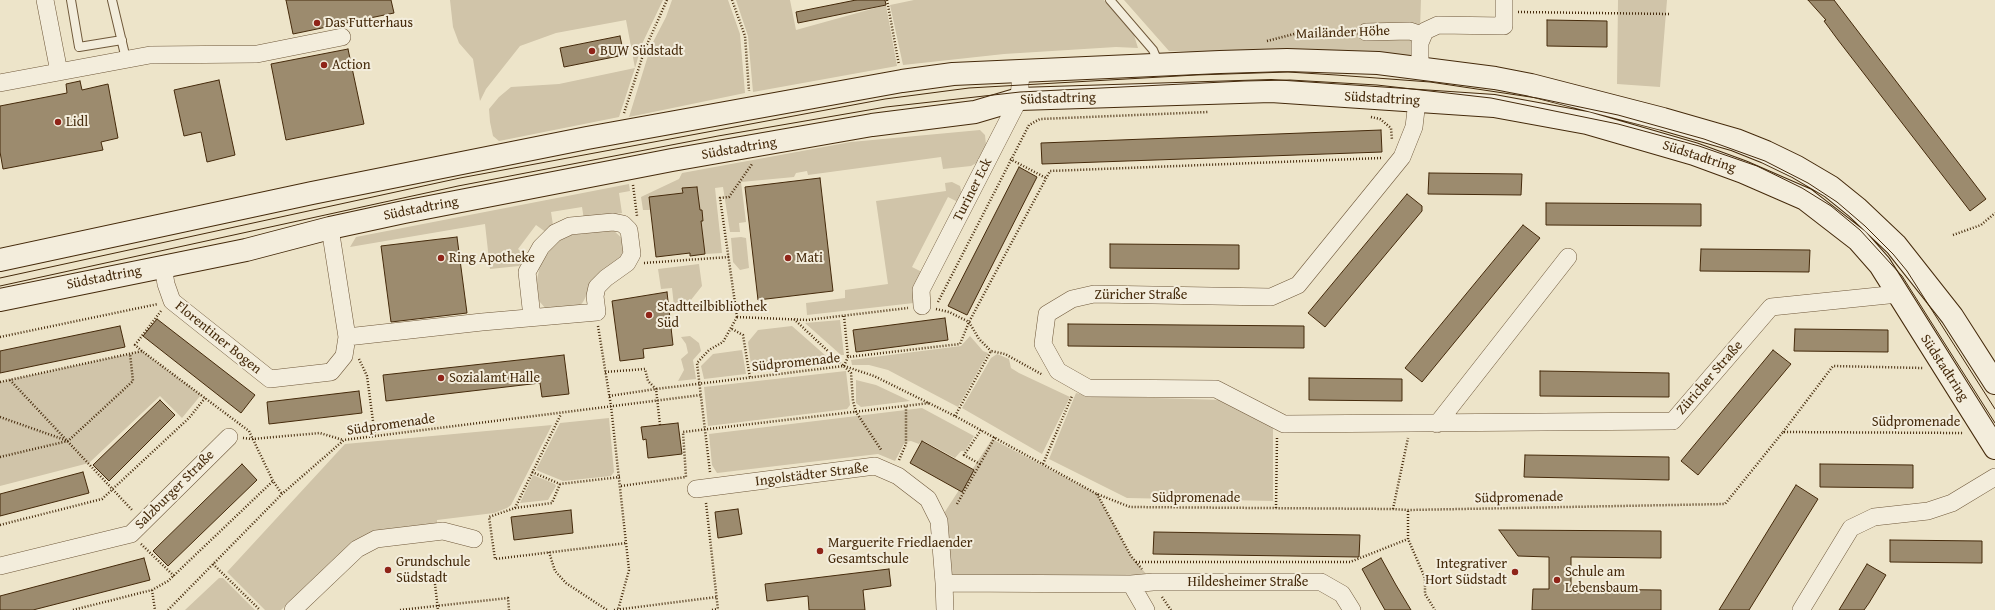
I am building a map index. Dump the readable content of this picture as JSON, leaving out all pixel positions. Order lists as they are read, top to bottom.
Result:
{
  "streets": {
    "street": [
      "Mailänder Höhe",
      "Südstadtring",
      "Turiner Eck",
      "Züricher Straße",
      "Florentiner Bogen",
      "Ingolstädter Straße",
      "Salzburger Straße",
      "Hildesheimer Straße"
    ],
    "path": ["Südpromenade"]
  },
  "crossings": [
    ["Südstadtring", "Turiner Eck"],
    ["Südstadtring", "Züricher Straße"],
    ["Südstadtring", "Florentiner Bogen"]
  ],
  "places": [
    "Das Futterhaus",
    "BUW Südstadt",
    "Action",
    "Lidl",
    "Ring Apotheke",
    "Mati",
    "Stadtteilbibliothek Süd",
    "Sozialamt Halle",
    "Marguerite Friedlaender Gesamtschule",
    "Grundschule Südstadt",
    "Integrativer Hort Südstadt",
    "Schule am Lebensbaum"
  ]
}
